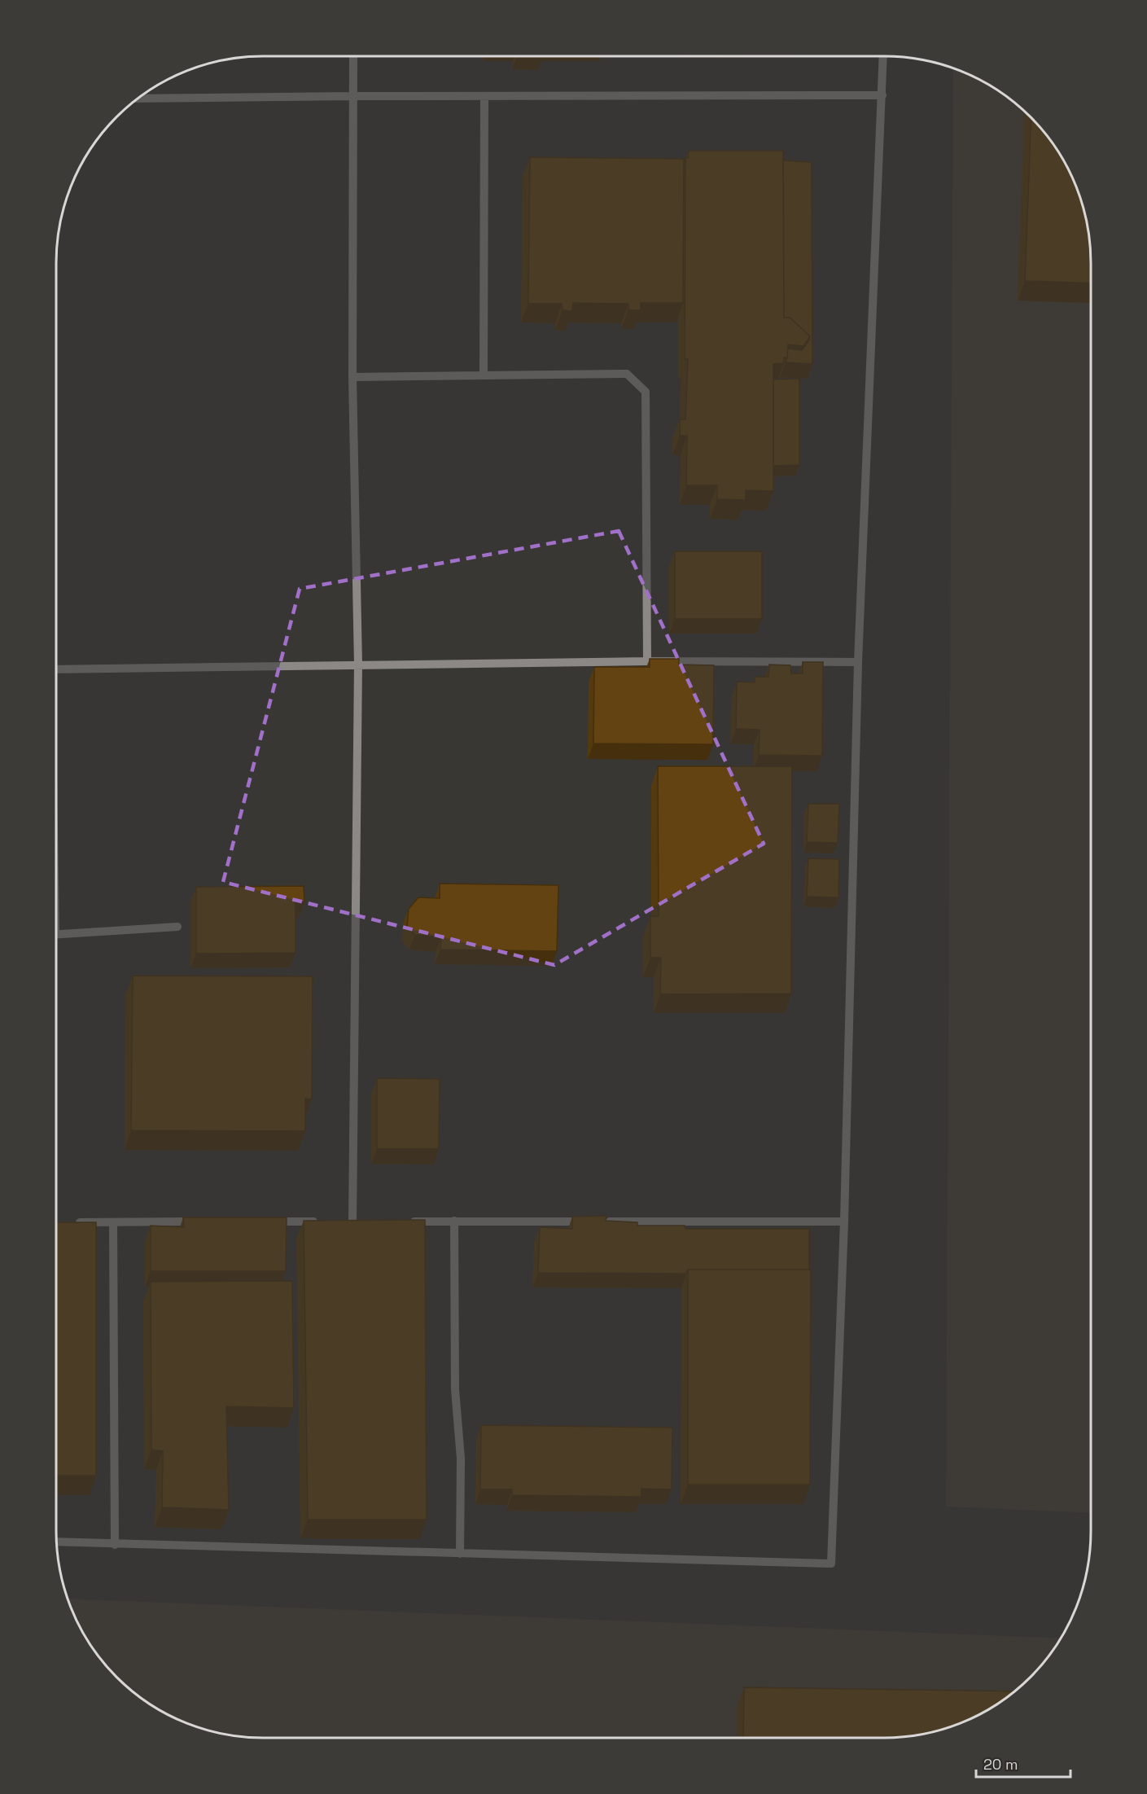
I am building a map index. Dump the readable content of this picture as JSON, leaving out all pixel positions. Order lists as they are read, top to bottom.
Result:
{
  "scale_bar": "20 m"
}
